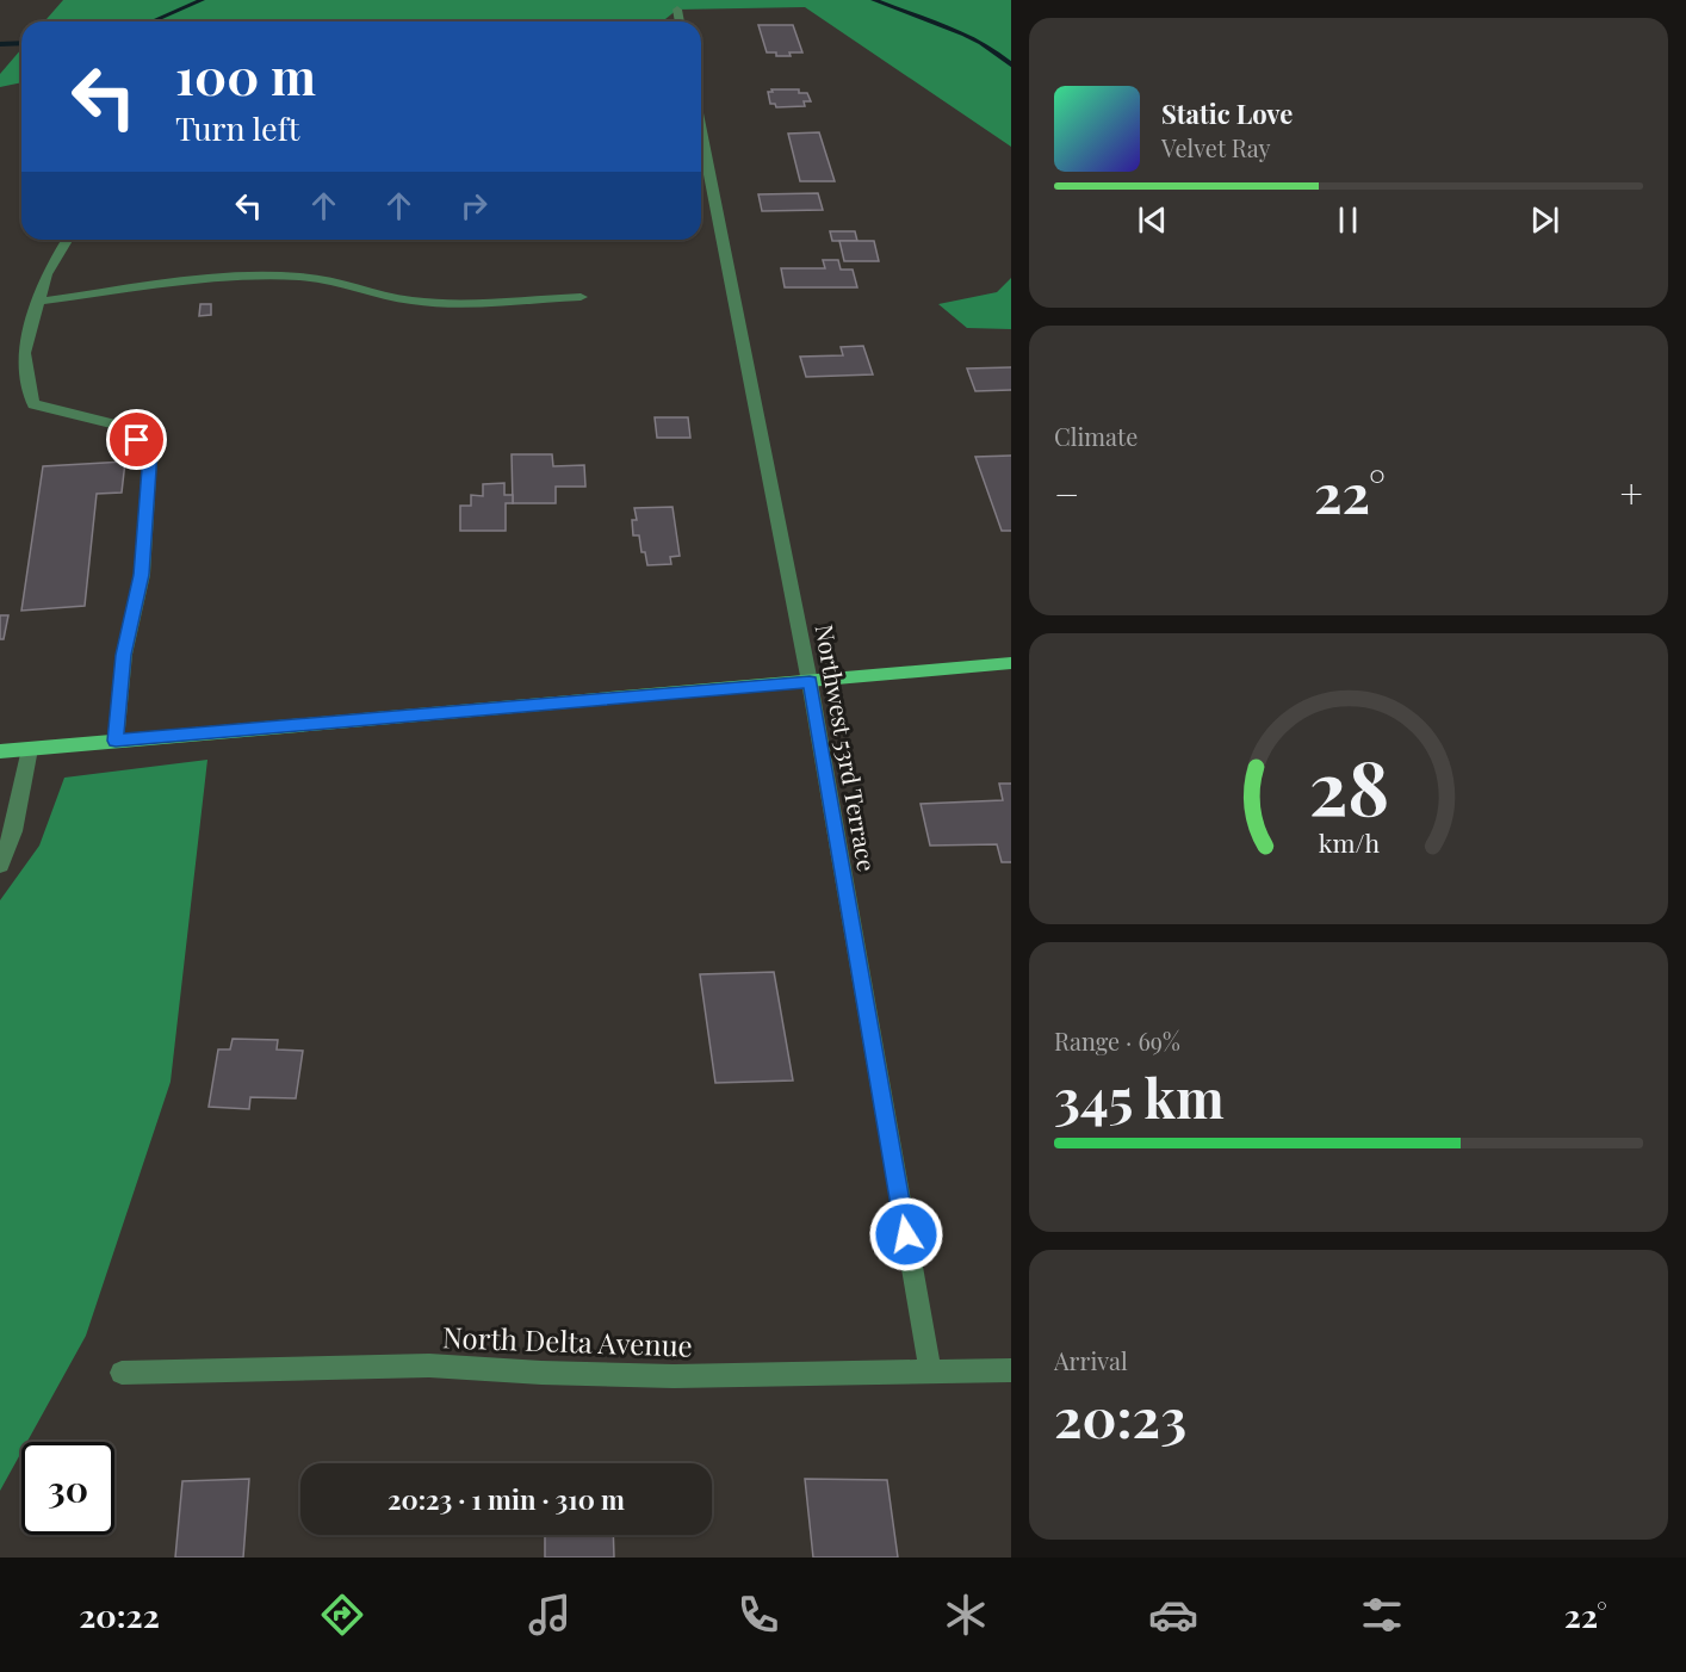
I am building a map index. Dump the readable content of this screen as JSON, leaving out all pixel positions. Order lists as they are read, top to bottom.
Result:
{
  "streets": {
    "street": ["Northwest 53rd Terrace", "North Delta Avenue"]
  },
  "crossings": [
    ["Northwest 53rd Terrace", "North Delta Avenue"]
  ],
  "page": {
    "turn": ["100 m", "Turn left"],
    "song": ["Static Love", "Velvet Ray"],
    "tile": [
      "Climate",
      ["Range · 69%", "345 km"],
      ["Arrival", "20:23"]
    ],
    "heat": ["−", "22°", "+"],
    "limit": "30",
    "trip": "20:23 · 1 min · 310 m",
    "tabs": ["20:22", "22°"],
    "gauge": ["28", "km/h"]
  }
}
